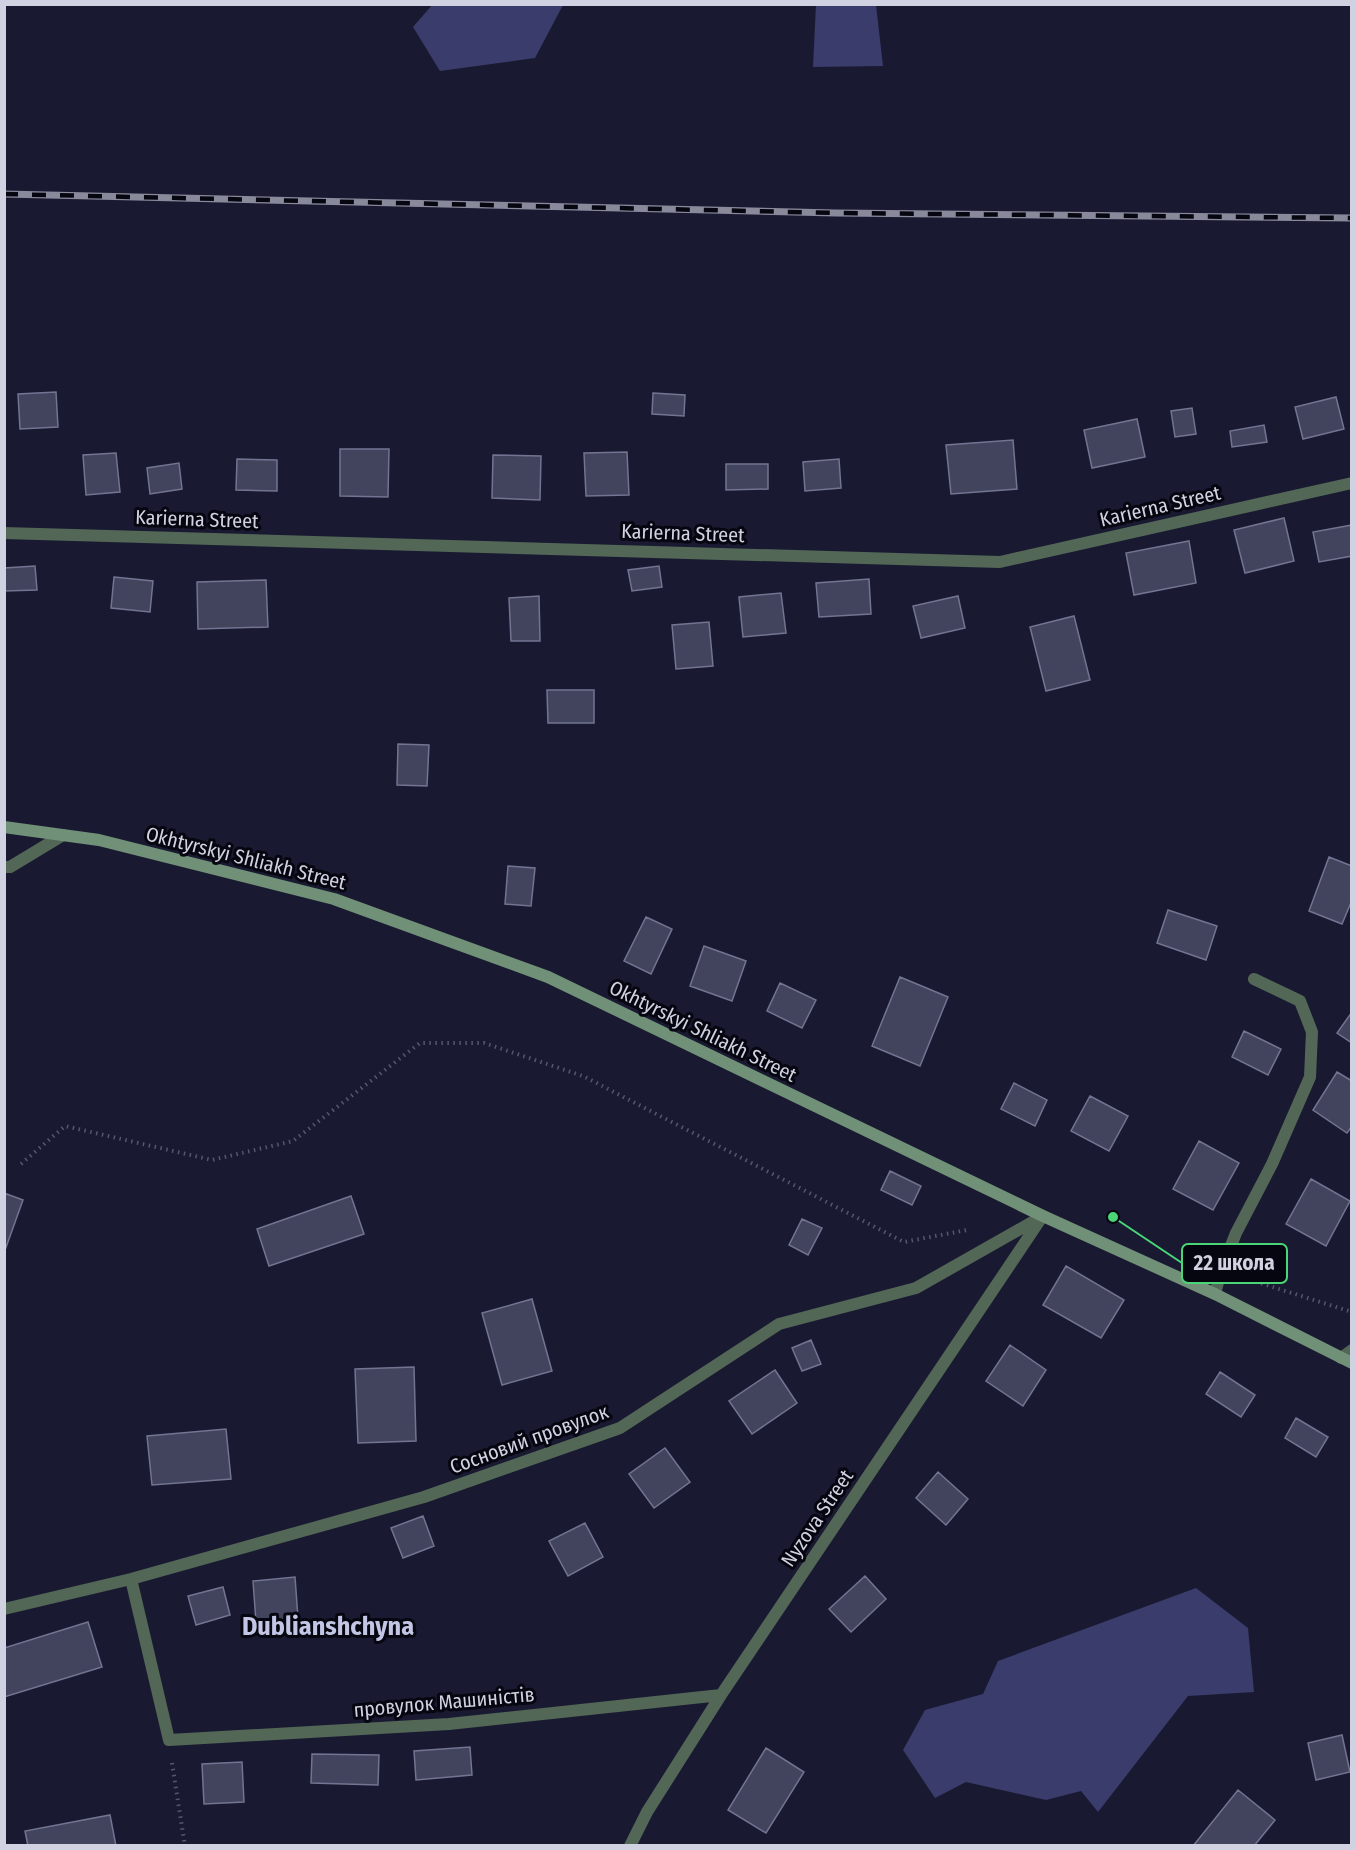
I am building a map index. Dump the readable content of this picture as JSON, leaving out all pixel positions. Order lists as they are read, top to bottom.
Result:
{
  "streets": {
    "main road": ["Okhtyrskyi Shliakh Street"],
    "street": [
      "Karierna Street",
      "Сосновий провулок",
      "Nyzova Street",
      "провулок Машиністів"
    ]
  },
  "crossings": [
    ["Okhtyrskyi Shliakh Street", "Сосновий провулок"],
    ["Okhtyrskyi Shliakh Street", "Nyzova Street"],
    ["Сосновий провулок", "Nyzova Street"],
    ["Nyzova Street", "провулок Машиністів"]
  ],
  "districts": ["Dublianshchyna"],
  "places": ["22 школа"]
}
